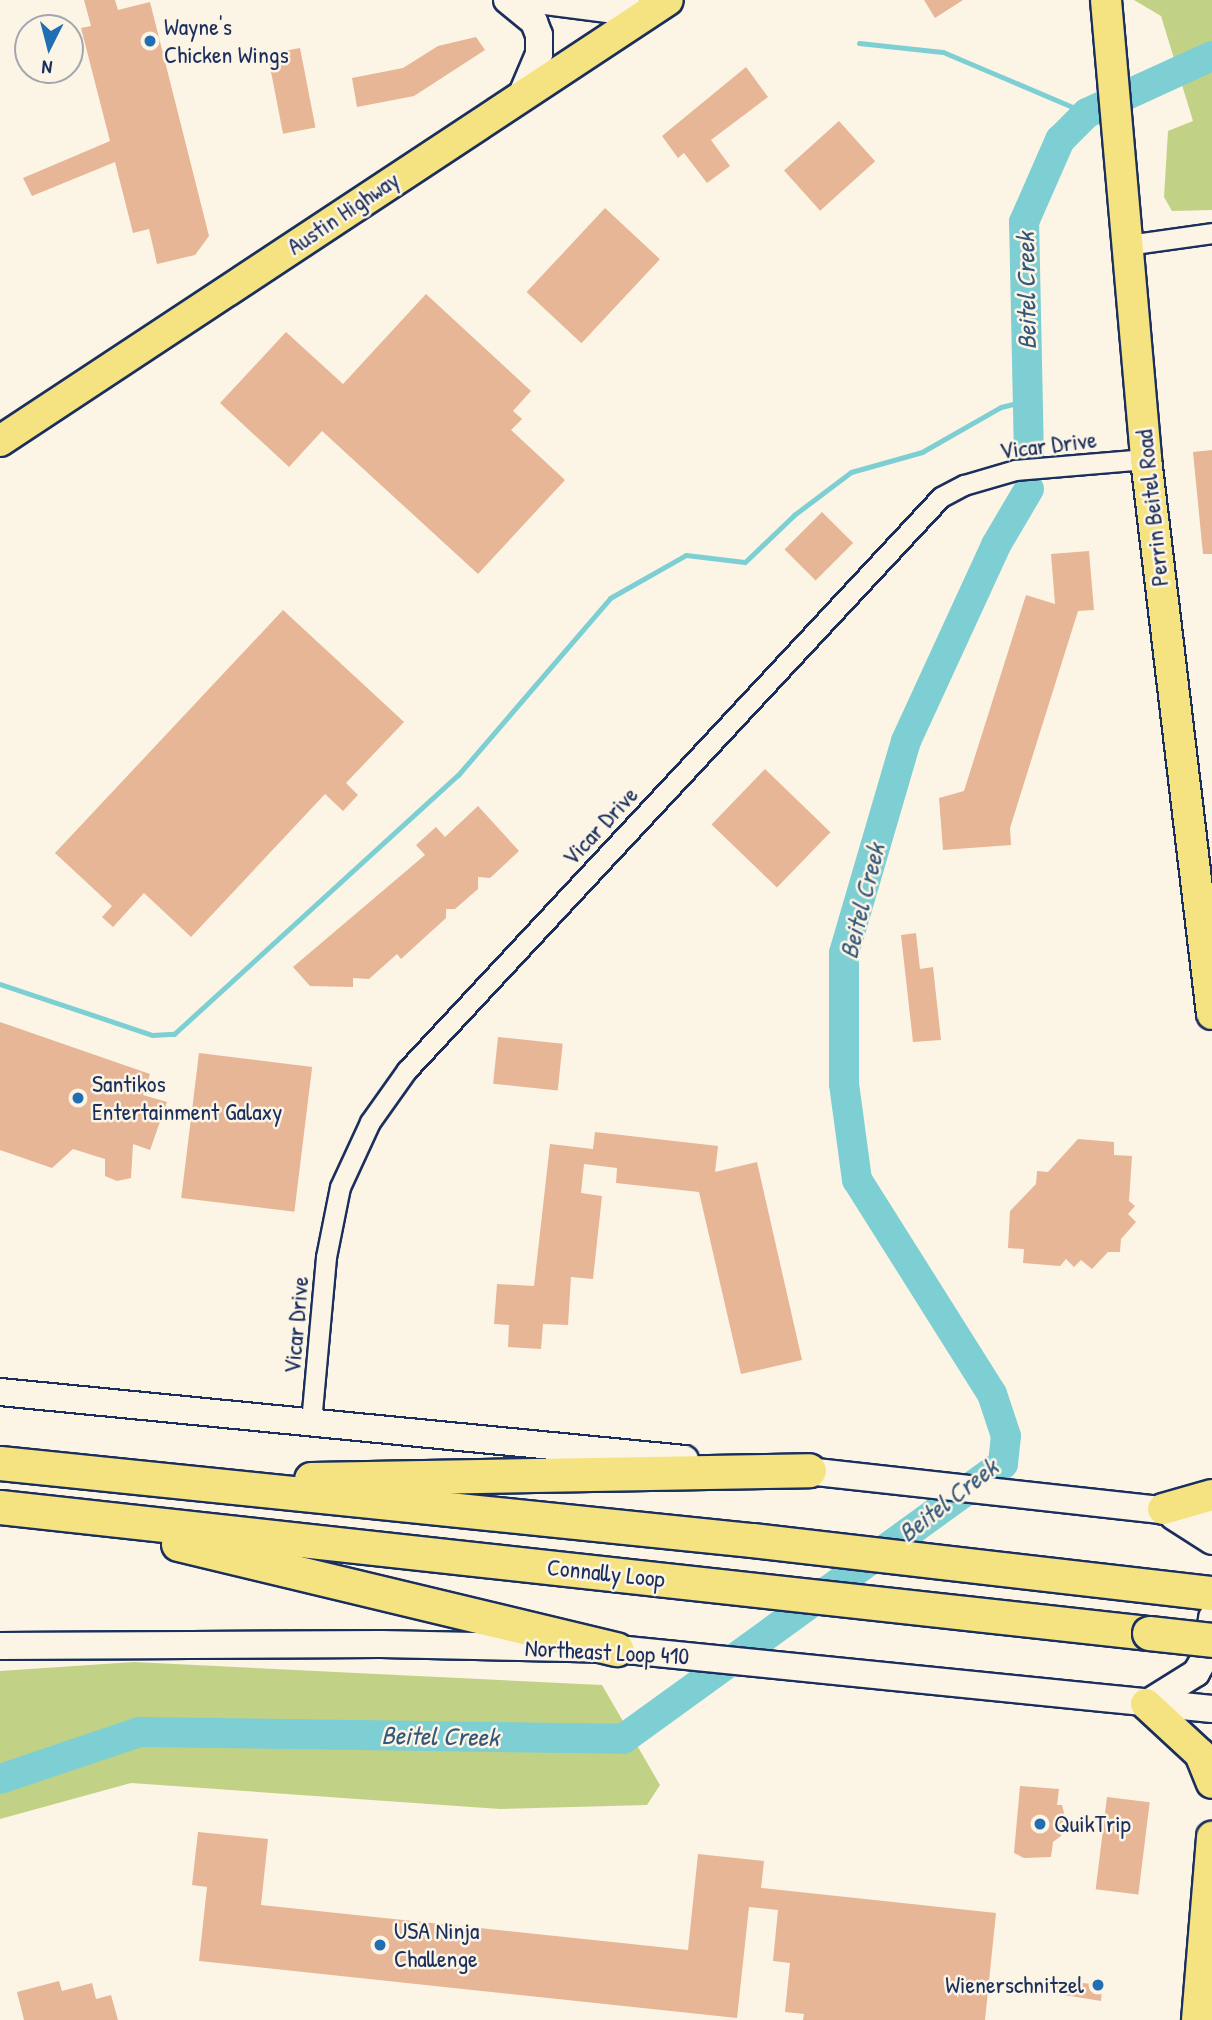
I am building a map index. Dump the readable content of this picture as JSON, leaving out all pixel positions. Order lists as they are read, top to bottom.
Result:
{
  "streets": {
    "highway": ["Connally Loop"],
    "main road": ["Austin Highway", "Perrin Beitel Road", "Northeast Loop 410"],
    "street": ["Vicar Drive"]
  },
  "crossings": [
    ["Vicar Drive", "Perrin Beitel Road"]
  ],
  "water": ["Beitel Creek"],
  "places": [
    "Wayne's Chicken Wings",
    "Santikos Entertainment Galaxy",
    "QuikTrip",
    "USA Ninja Challenge",
    "Wienerschnitzel"
  ],
  "north": "bottom"
}
